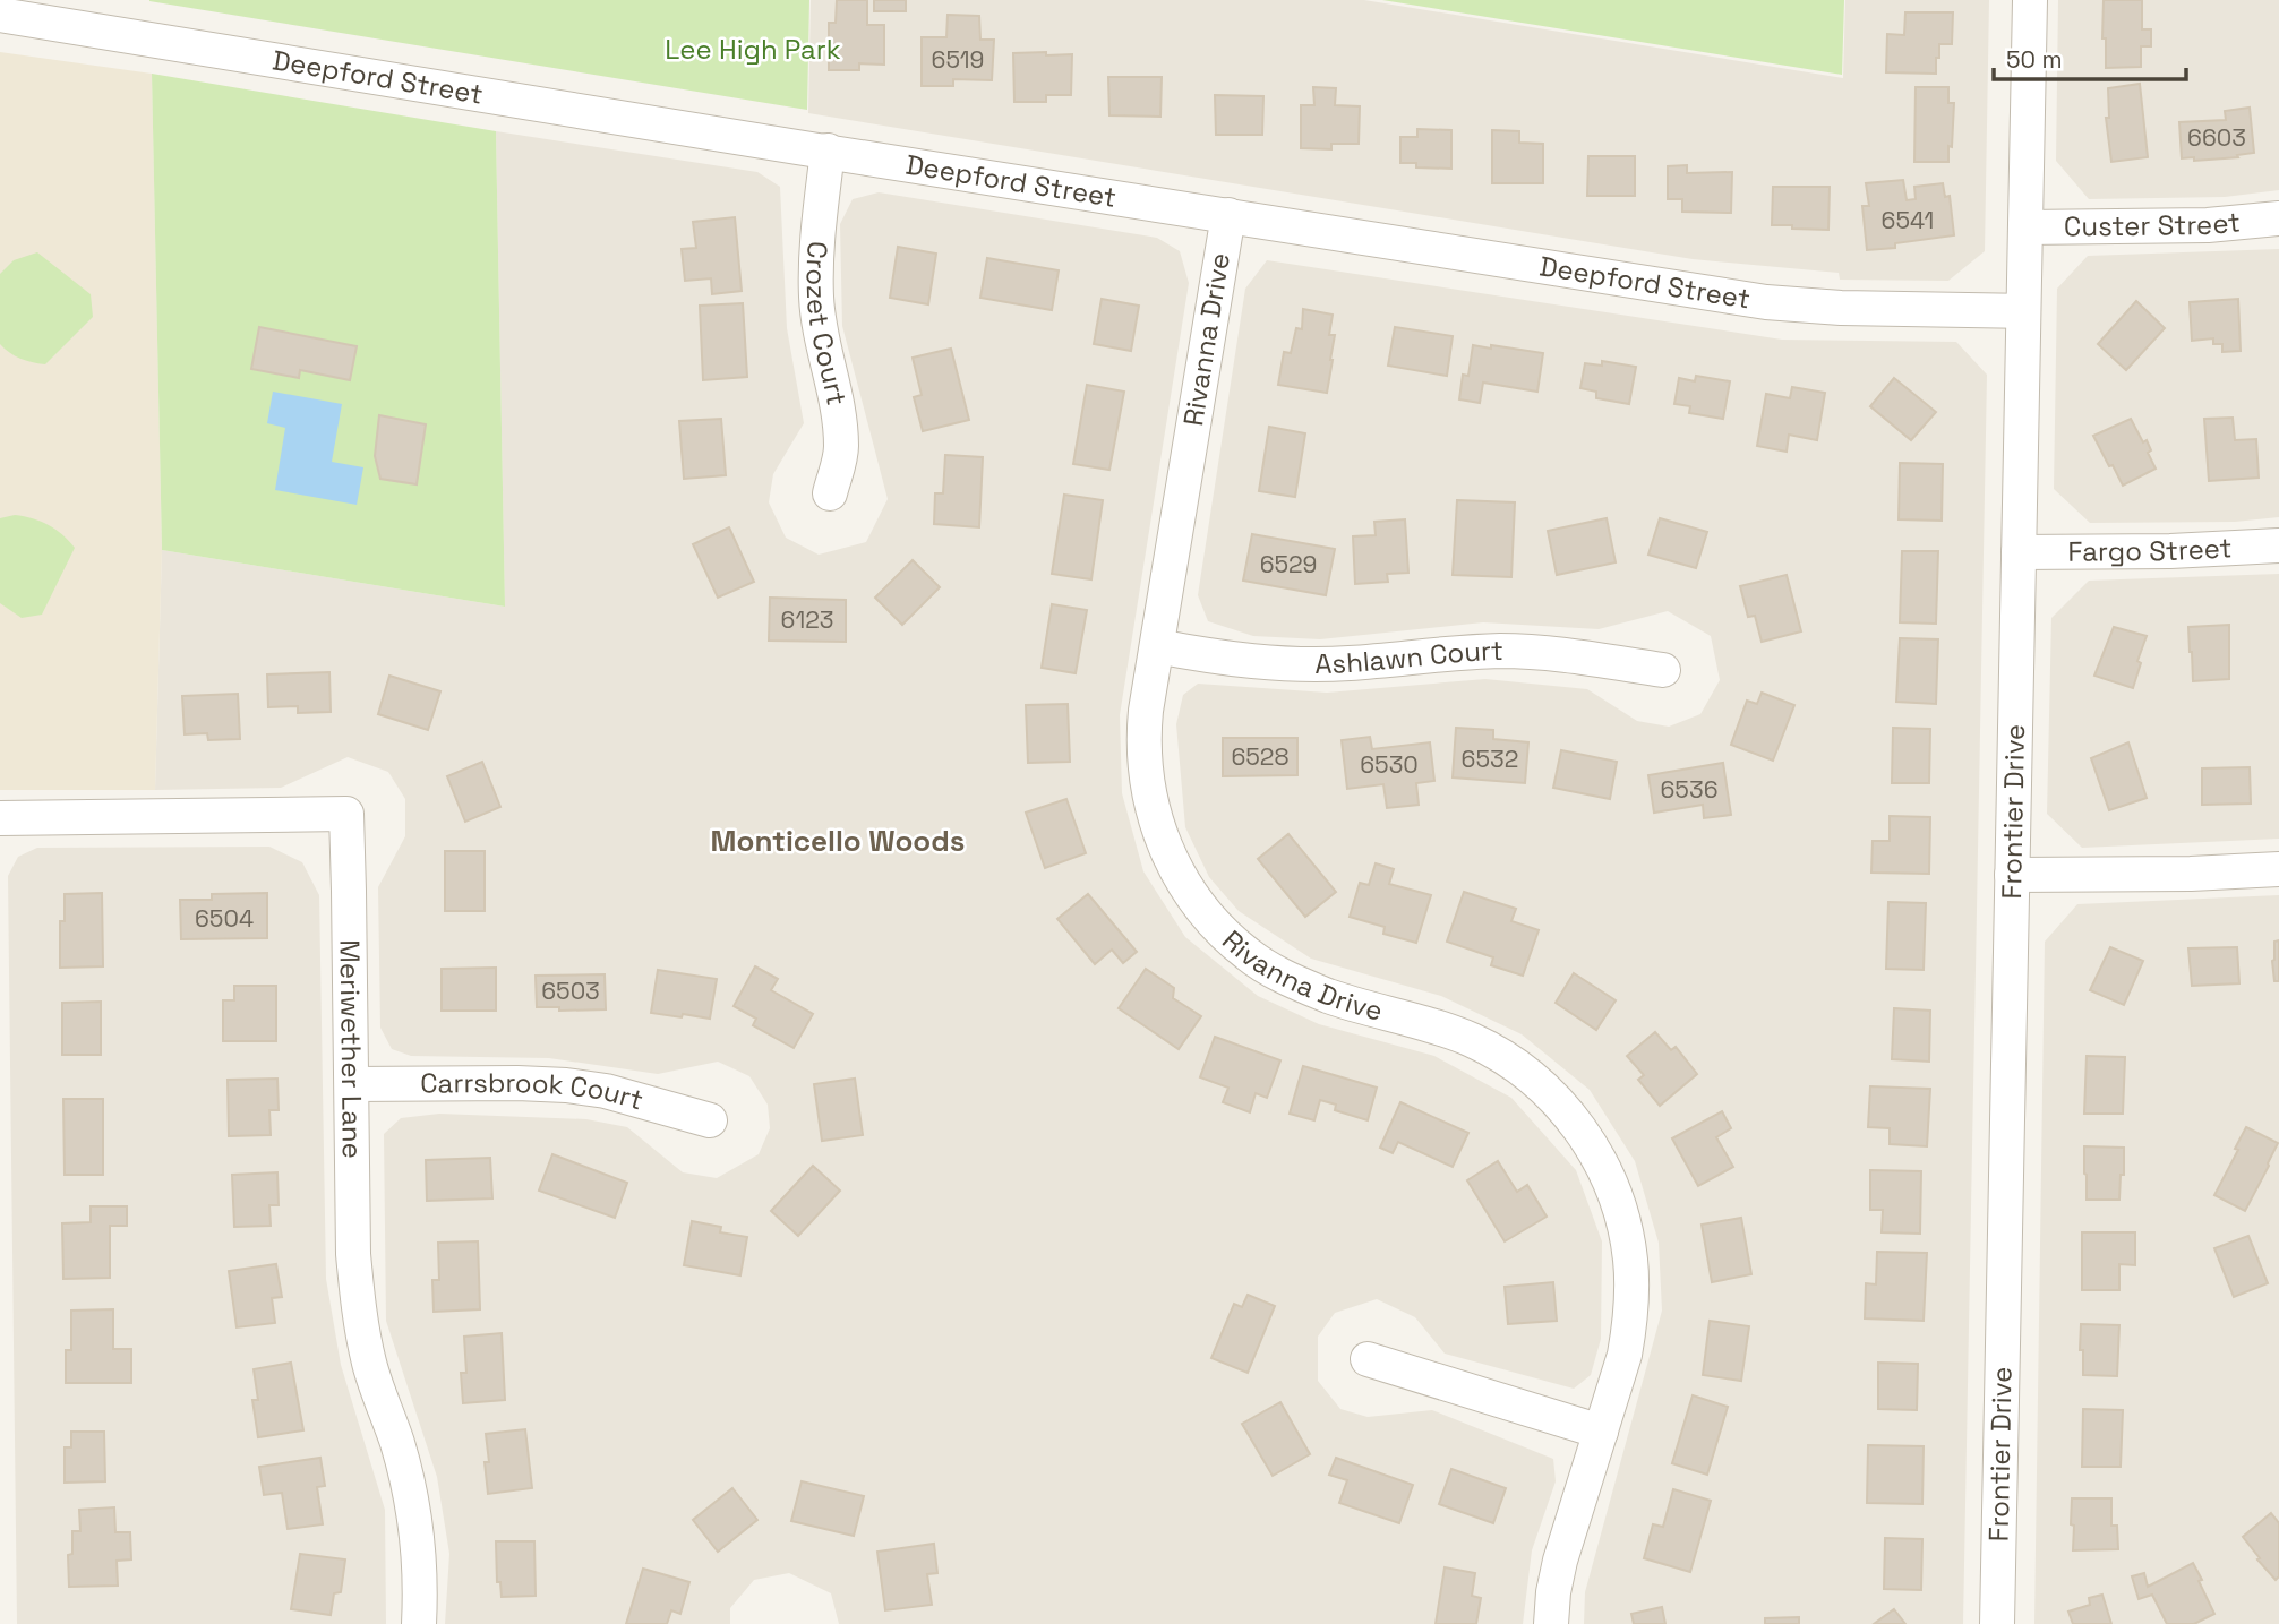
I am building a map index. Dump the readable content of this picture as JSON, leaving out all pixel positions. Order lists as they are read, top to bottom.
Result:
{
  "streets": {
    "street": [
      "Deepford Street",
      "Custer Street",
      "Crozet Court",
      "Rivanna Drive",
      "Fargo Street",
      "Ashlawn Court",
      "Frontier Drive",
      "Meriwether Lane",
      "Carrsbrook Court"
    ]
  },
  "crossings": [
    ["Deepford Street", "Crozet Court"],
    ["Deepford Street", "Rivanna Drive"],
    ["Deepford Street", "Frontier Drive"],
    ["Custer Street", "Frontier Drive"],
    ["Rivanna Drive", "Ashlawn Court"],
    ["Fargo Street", "Frontier Drive"],
    ["Meriwether Lane", "Carrsbrook Court"]
  ],
  "districts": ["Monticello Woods"],
  "parks": ["Lee High Park"],
  "house_numbers": [
    "6519",
    "6603",
    "6541",
    "6529",
    "6123",
    "6528",
    "6532",
    "6530",
    "6536",
    "6504",
    "6503"
  ],
  "scale_bar": "50 m"
}
